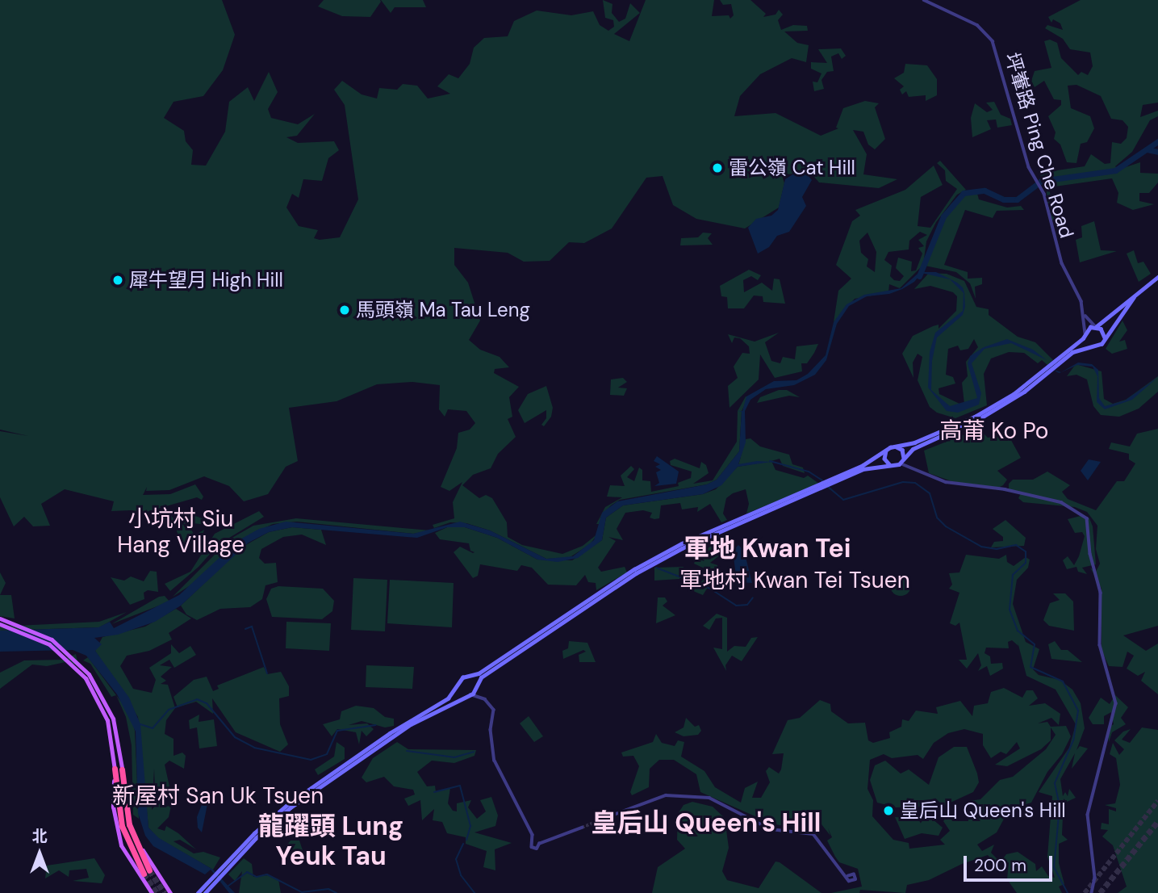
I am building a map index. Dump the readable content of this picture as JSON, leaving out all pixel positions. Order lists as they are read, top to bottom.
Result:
{
  "streets": {
    "street": ["坪輋路 Ping Che Road"]
  },
  "districts": [
    "高莆 Ko Po",
    "小坑村 Siu Hang Village",
    "軍地 Kwan Tei",
    "軍地村 Kwan Tei Tsuen",
    "新屋村 San Uk Tsuen",
    "皇后山 Queen's Hill",
    "龍躍頭 Lung Yeuk Tau"
  ],
  "places": [
    "雷公嶺 Cat Hill",
    "犀牛望月 High Hill",
    "馬頭嶺 Ma Tau Leng",
    "皇后山 Queen's Hill"
  ],
  "scale_bar": "200 m",
  "north": "top"
}
